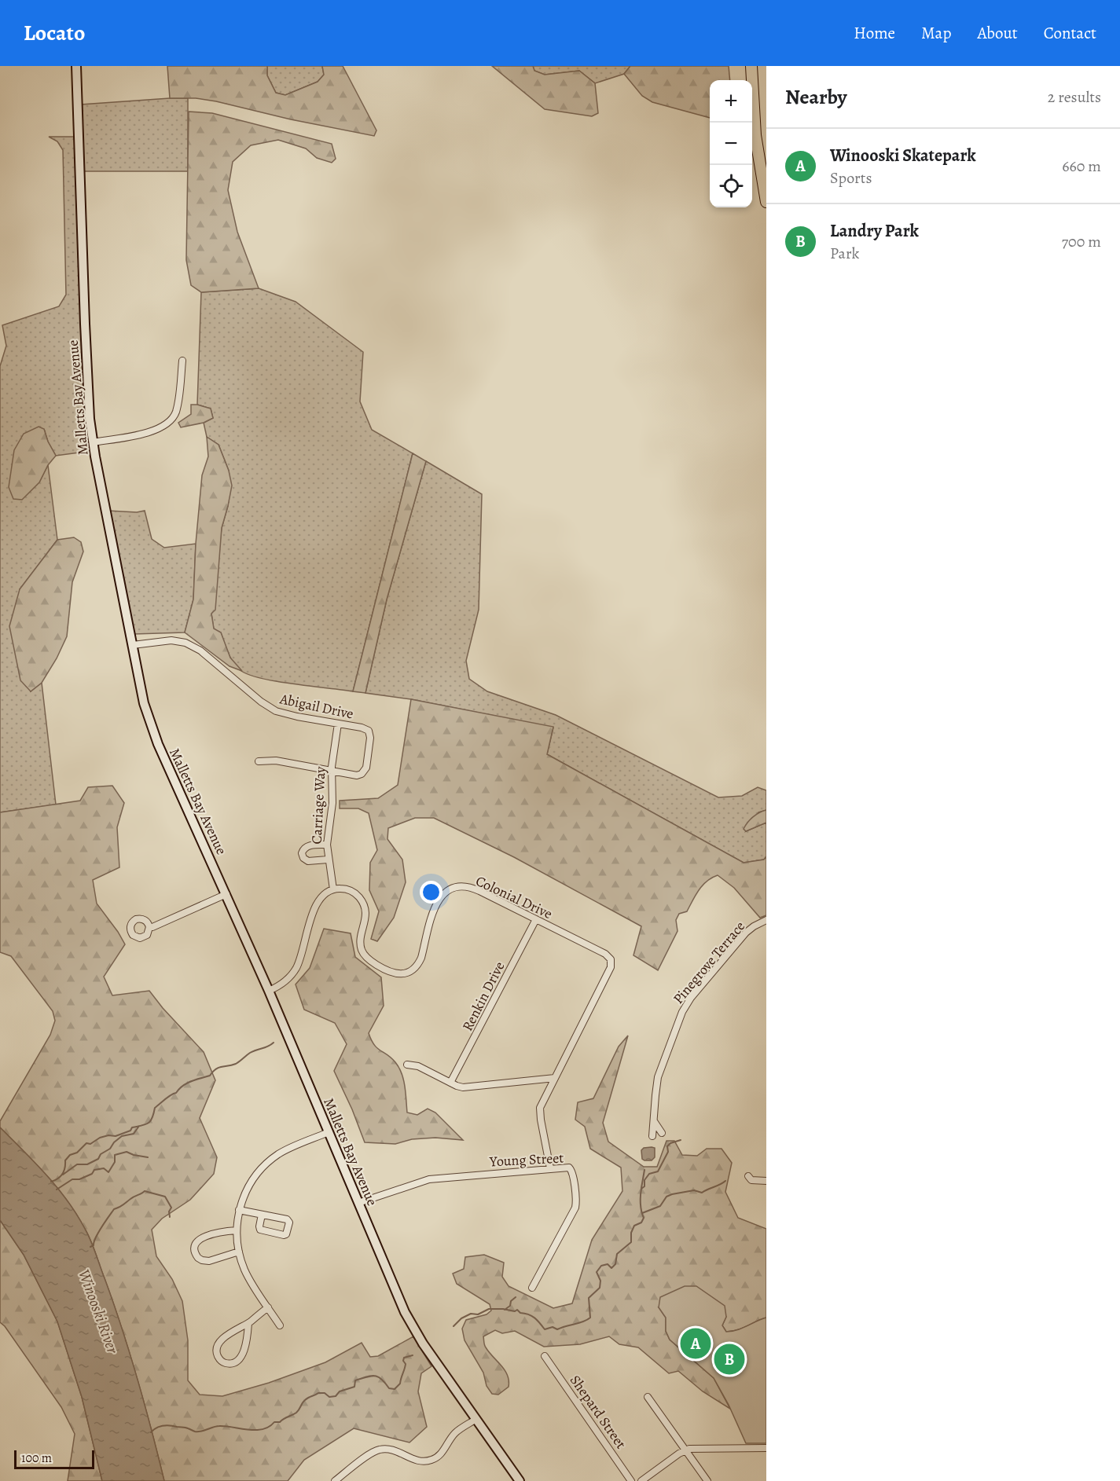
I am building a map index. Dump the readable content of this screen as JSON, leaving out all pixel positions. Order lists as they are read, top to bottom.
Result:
{
  "streets": {
    "street": [
      "Malletts Bay Avenue",
      "Abigail Drive",
      "Carriage Way",
      "Colonial Drive",
      "Pinegrove Terrace",
      "Renkin Drive",
      "Young Street",
      "Shepard Street"
    ]
  },
  "crossings": [
    ["Malletts Bay Avenue", "Abigail Drive"],
    ["Malletts Bay Avenue", "Young Street"],
    ["Abigail Drive", "Carriage Way"],
    ["Carriage Way", "Colonial Drive"],
    ["Colonial Drive", "Renkin Drive"],
    ["Colonial Drive", "Young Street"]
  ],
  "water": ["Winooski River"],
  "scale_bar": "100 m",
  "page": {
    "header": "Locato",
    "nav": [
      "Home",
      "Map",
      "About",
      "Contact"
    ],
    "heading": ["Nearby", "2 results"],
    "map_buttons": ["+", "−"],
    "list": [
      {
        "mark": "A",
        "name": "Winooski Skatepark",
        "note": "Sports",
        "value": "660 m"
      },
      {
        "mark": "B",
        "name": "Landry Park",
        "note": "Park",
        "value": "700 m"
      }
    ],
    "pins": ["A", "B"],
    "scale": "100 m"
  }
}
